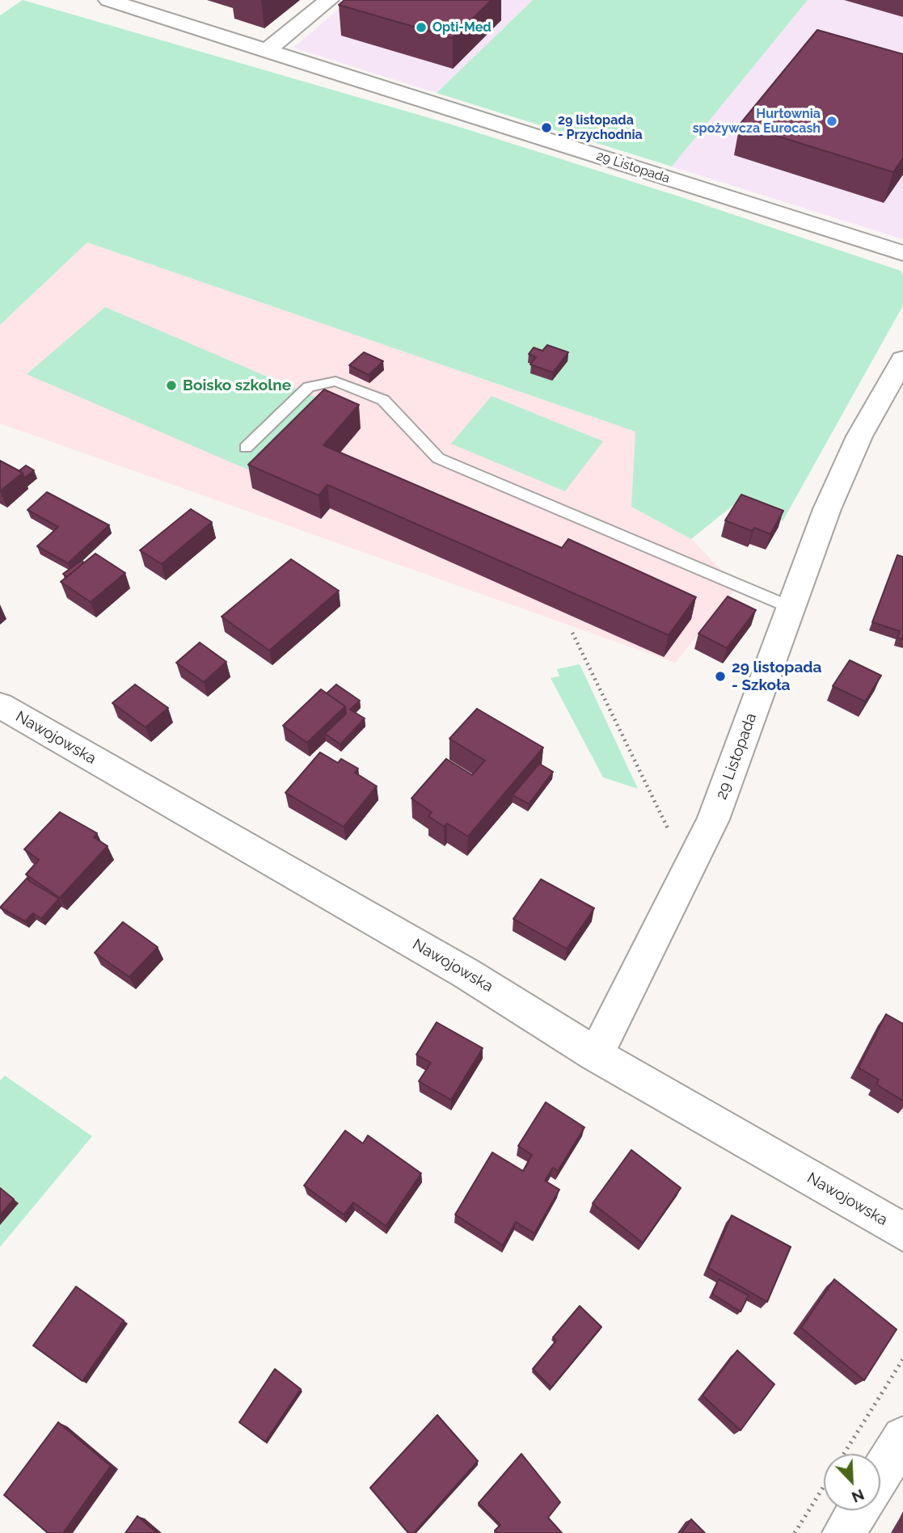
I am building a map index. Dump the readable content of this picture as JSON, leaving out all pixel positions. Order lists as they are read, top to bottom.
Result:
{
  "streets": {
    "street": ["29 Listopada", "Nawojowska"]
  },
  "crossings": [
    ["29 Listopada", "Nawojowska"]
  ],
  "places": [
    "Opti-Med",
    "Hurtownia spożywcza Eurocash",
    "29 listopada - Przychodnia",
    "Boisko szkolne",
    "29 listopada - Szkoła"
  ],
  "north": "bottom right"
}
